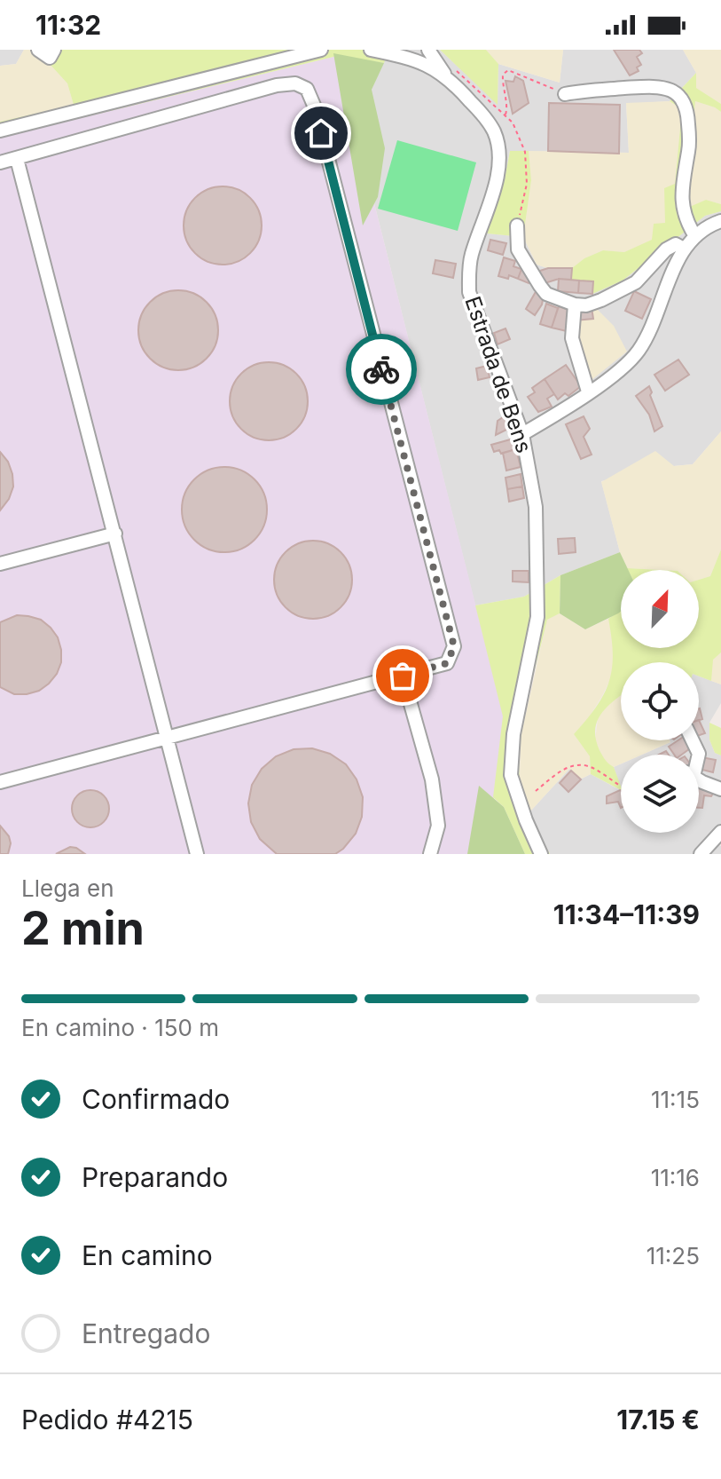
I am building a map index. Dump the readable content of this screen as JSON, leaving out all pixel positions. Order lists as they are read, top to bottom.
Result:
{
  "streets": {
    "street": ["Estrada de Bens"]
  },
  "north": "top right",
  "page": {
    "status": "11:32",
    "heading": ["2 min", "Llega en", "11:34–11:39"],
    "panel": ["Pedido #4215", "17.15 €"],
    "bar": "En camino · 150 m",
    "list": [
      ["Confirmado", "11:15"],
      ["Preparando", "11:16"],
      ["En camino", "11:25"],
      "Entregado"
    ]
  }
}
